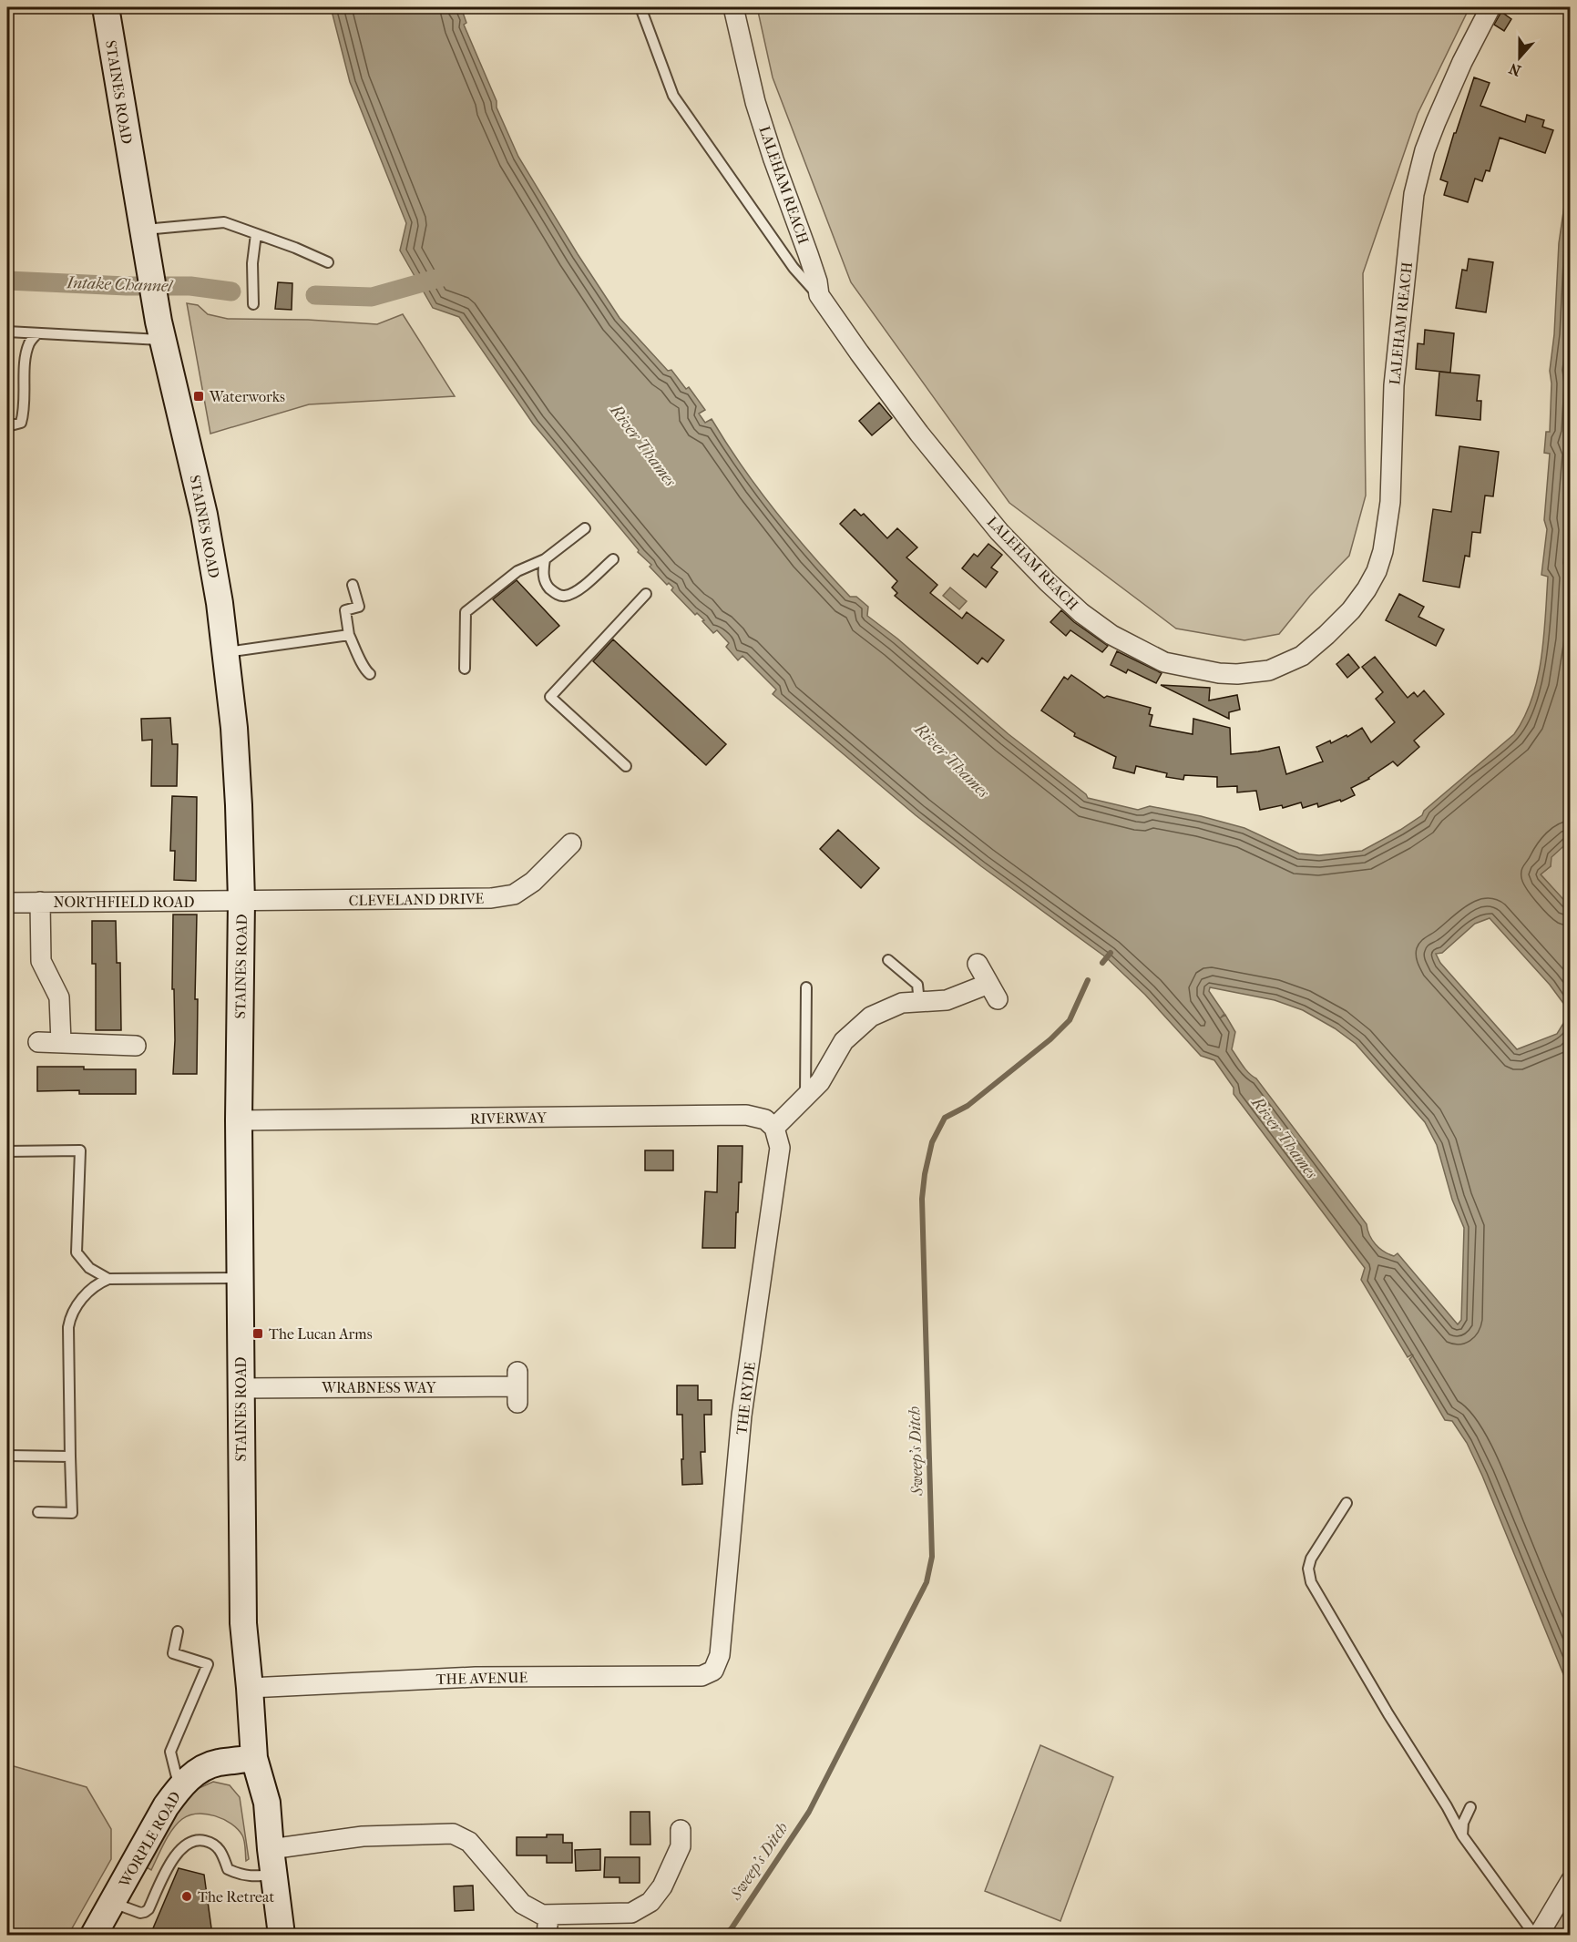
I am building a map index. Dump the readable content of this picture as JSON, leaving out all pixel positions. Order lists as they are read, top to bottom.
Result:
{
  "streets": {
    "main road": ["STAINES ROAD", "WORPLE ROAD"],
    "street": [
      "LALEHAM REACH",
      "CLEVELAND DRIVE",
      "NORTHFIELD ROAD",
      "RIVERWAY",
      "WRABNESS WAY",
      "THE RYDE",
      "THE AVENUE"
    ]
  },
  "crossings": [
    ["STAINES ROAD", "CLEVELAND DRIVE"],
    ["STAINES ROAD", "NORTHFIELD ROAD"],
    ["STAINES ROAD", "RIVERWAY"],
    ["STAINES ROAD", "WRABNESS WAY"],
    ["STAINES ROAD", "THE AVENUE"],
    ["STAINES ROAD", "WORPLE ROAD"],
    ["CLEVELAND DRIVE", "NORTHFIELD ROAD"],
    ["RIVERWAY", "THE RYDE"],
    ["THE RYDE", "THE AVENUE"]
  ],
  "water": ["Intake Channel", "River Thames", "Sweep's Ditch"],
  "places": {
    "transit": ["Waterworks", "The Lucan Arms"],
    "other": ["The Retreat"]
  },
  "north": "bottom"
}
